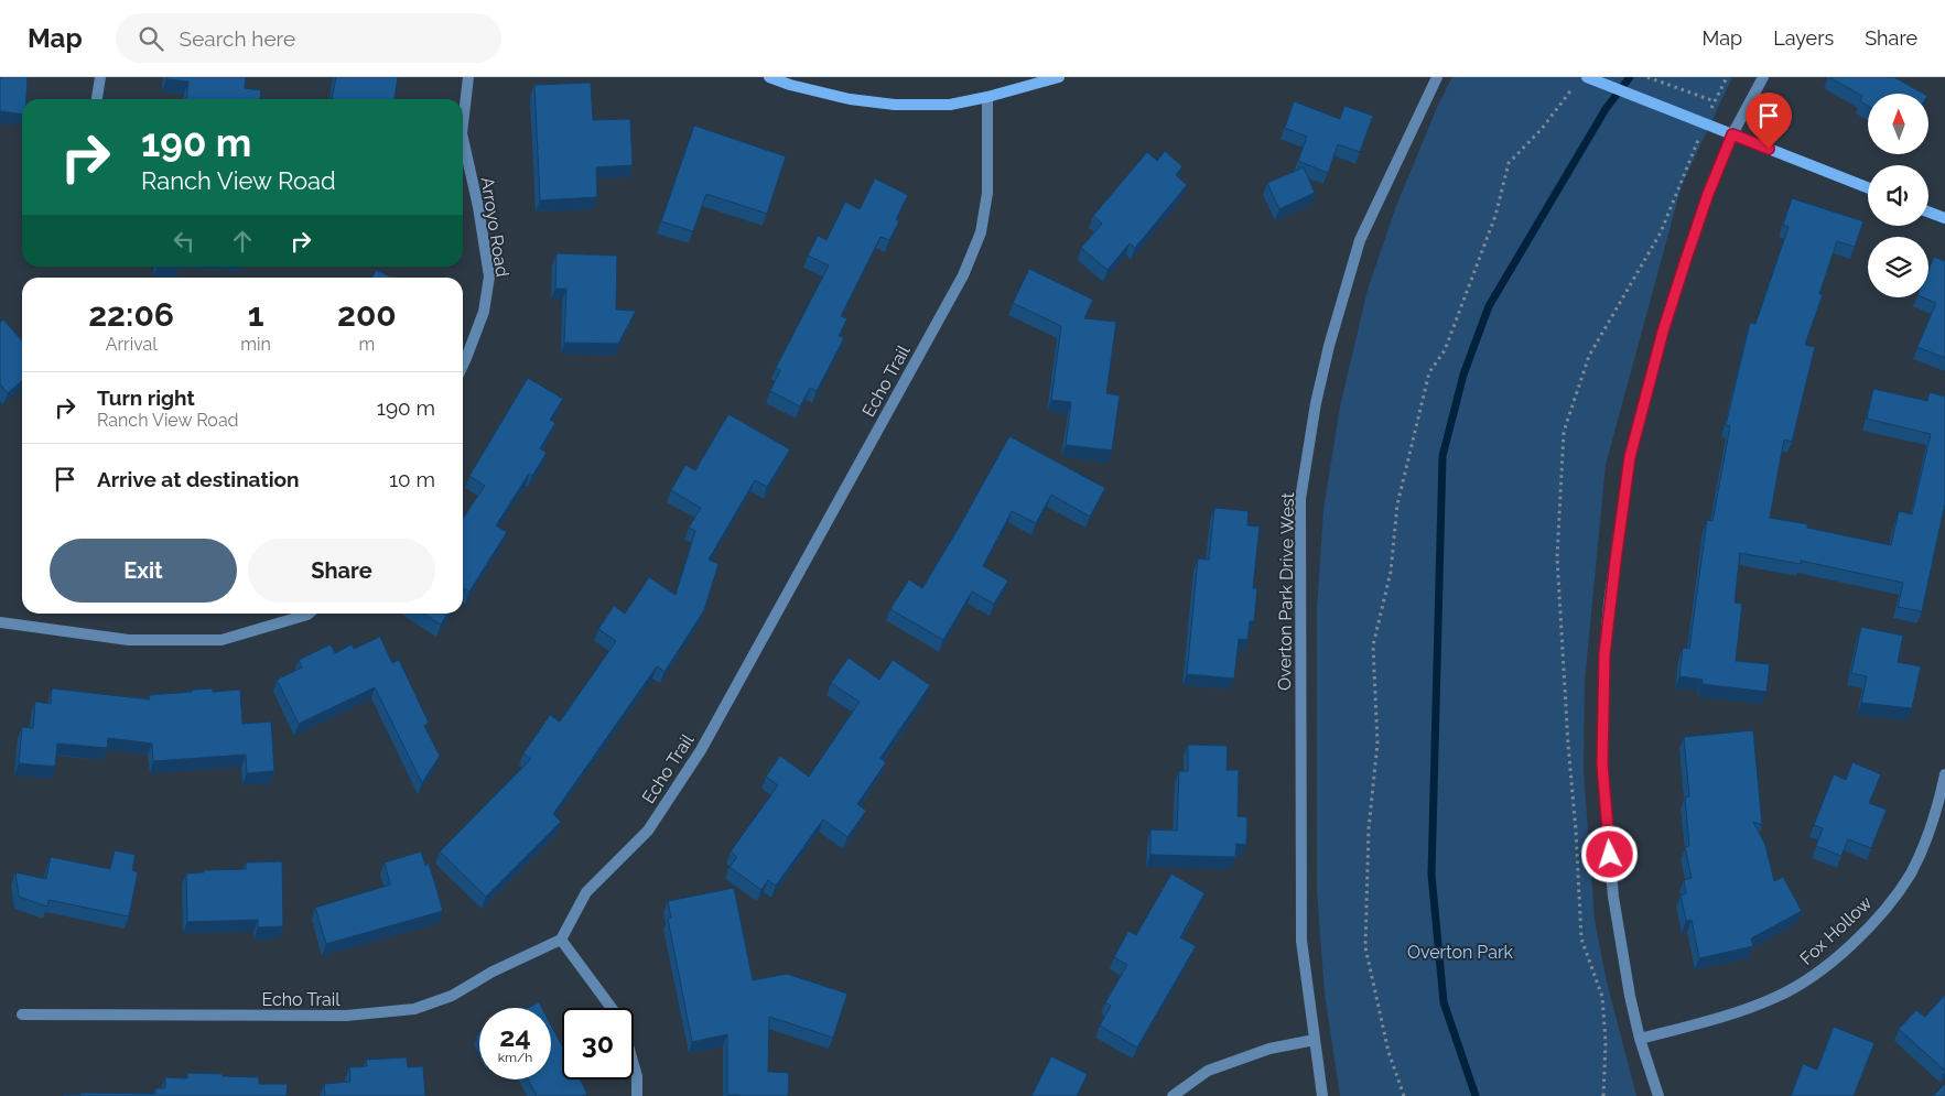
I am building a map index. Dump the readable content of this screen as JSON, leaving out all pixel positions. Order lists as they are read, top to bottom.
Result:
{
  "streets": {
    "street": [
      "Arroyo Road",
      "Echo Trail",
      "Overton Park Drive West",
      "Fox Hollow"
    ]
  },
  "parks": ["Overton Park"],
  "north": "top",
  "page": {
    "header": "Map",
    "search": "Search here",
    "nav": ["Map", "Layers", "Share"],
    "turn": ["190 m", "Ranch View Road"],
    "eta": [
      "22:06",
      "Arrival",
      "1",
      "min",
      "200",
      "m"
    ],
    "list": [
      {
        "name": "Turn right",
        "note": "Ranch View Road",
        "value": "190 m"
      },
      {
        "name": "Arrive at destination",
        "value": "10 m"
      }
    ],
    "buttons": ["Exit", "Share"],
    "speed": "24 km/h",
    "limit": "30"
  }
}
